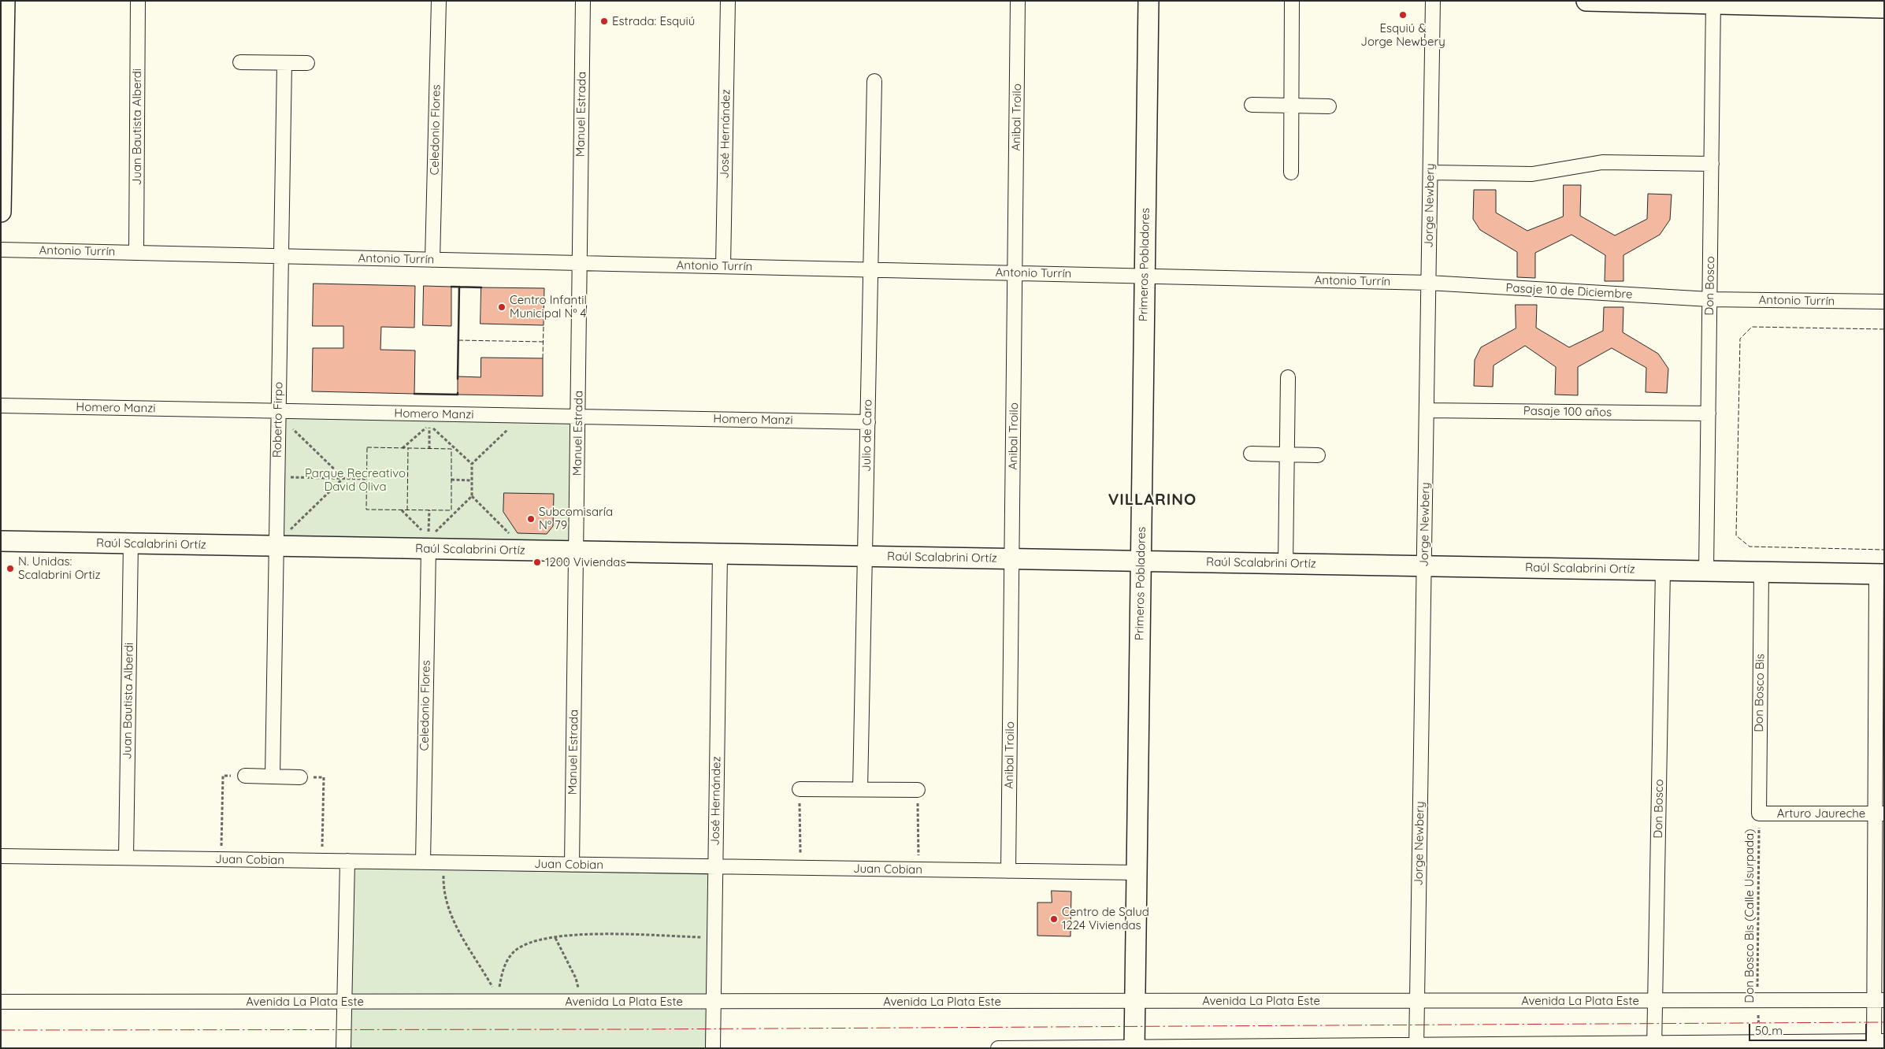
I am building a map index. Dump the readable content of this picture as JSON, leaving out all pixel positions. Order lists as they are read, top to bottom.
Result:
{
  "streets": {
    "street": [
      "Manuel Estrada",
      "Anibal Troilo",
      "Juan Bautista Alberdi",
      "Celedonio Flores",
      "José Hernández",
      "Jorge Newbery",
      "Antonio Turrín",
      "Primeros Pobladores",
      "Don Bosco",
      "Pasaje 10 de Diciembre",
      "Homero Manzi",
      "Pasaje 100 años",
      "Roberto Firpo",
      "Julio de Caro",
      "Raúl Scalabrini Ortíz",
      "Don Bosco Bis",
      "Arturo Jaureche",
      "Juan Cobian",
      "Avenida La Plata Este"
    ],
    "path": ["Don Bosco Bis (Calle Usurpada)"]
  },
  "crossings": [
    ["Manuel Estrada", "Antonio Turrín"],
    ["Manuel Estrada", "Homero Manzi"],
    ["Manuel Estrada", "Raúl Scalabrini Ortíz"],
    ["Manuel Estrada", "Juan Cobian"],
    ["Anibal Troilo", "Antonio Turrín"],
    ["Anibal Troilo", "Raúl Scalabrini Ortíz"],
    ["Anibal Troilo", "Juan Cobian"],
    ["Juan Bautista Alberdi", "Antonio Turrín"],
    ["Juan Bautista Alberdi", "Raúl Scalabrini Ortíz"],
    ["Juan Bautista Alberdi", "Juan Cobian"],
    ["Celedonio Flores", "Antonio Turrín"],
    ["Celedonio Flores", "Raúl Scalabrini Ortíz"],
    ["Celedonio Flores", "Juan Cobian"],
    ["José Hernández", "Antonio Turrín"],
    ["José Hernández", "Raúl Scalabrini Ortíz"],
    ["José Hernández", "Juan Cobian"],
    ["José Hernández", "Avenida La Plata Este"],
    ["Jorge Newbery", "Antonio Turrín"],
    ["Jorge Newbery", "Pasaje 10 de Diciembre"],
    ["Jorge Newbery", "Pasaje 100 años"],
    ["Jorge Newbery", "Raúl Scalabrini Ortíz"],
    ["Jorge Newbery", "Avenida La Plata Este"],
    ["Antonio Turrín", "Primeros Pobladores"],
    ["Antonio Turrín", "Don Bosco"],
    ["Antonio Turrín", "Pasaje 10 de Diciembre"],
    ["Antonio Turrín", "Roberto Firpo"],
    ["Antonio Turrín", "Julio de Caro"],
    ["Primeros Pobladores", "Raúl Scalabrini Ortíz"],
    ["Primeros Pobladores", "Juan Cobian"],
    ["Primeros Pobladores", "Avenida La Plata Este"],
    ["Don Bosco", "Pasaje 10 de Diciembre"],
    ["Don Bosco", "Pasaje 100 años"],
    ["Don Bosco", "Raúl Scalabrini Ortíz"],
    ["Don Bosco", "Avenida La Plata Este"],
    ["Homero Manzi", "Roberto Firpo"],
    ["Homero Manzi", "Julio de Caro"],
    ["Roberto Firpo", "Raúl Scalabrini Ortíz"],
    ["Julio de Caro", "Raúl Scalabrini Ortíz"],
    ["Raúl Scalabrini Ortíz", "Don Bosco Bis"],
    ["Don Bosco Bis", "Arturo Jaureche"],
    ["Don Bosco Bis", "Don Bosco Bis (Calle Usurpada)"],
    ["Arturo Jaureche", "Don Bosco Bis (Calle Usurpada)"],
    ["Don Bosco Bis (Calle Usurpada)", "Avenida La Plata Este"]
  ],
  "districts": ["VILLARINO"],
  "parks": ["Parque Recreativo David Oliva"],
  "places": [
    "Esquiú & Jorge Newbery",
    "Estrada: Esquiú",
    "Centro Infantil Municipal N° 4",
    "Subcomisaría N° 79",
    "1200 Viviendas",
    "N. Unidas: Scalabrini Ortiz",
    "Centro de Salud 1224 Viviendas"
  ],
  "scale_bar": "50 m"
}
